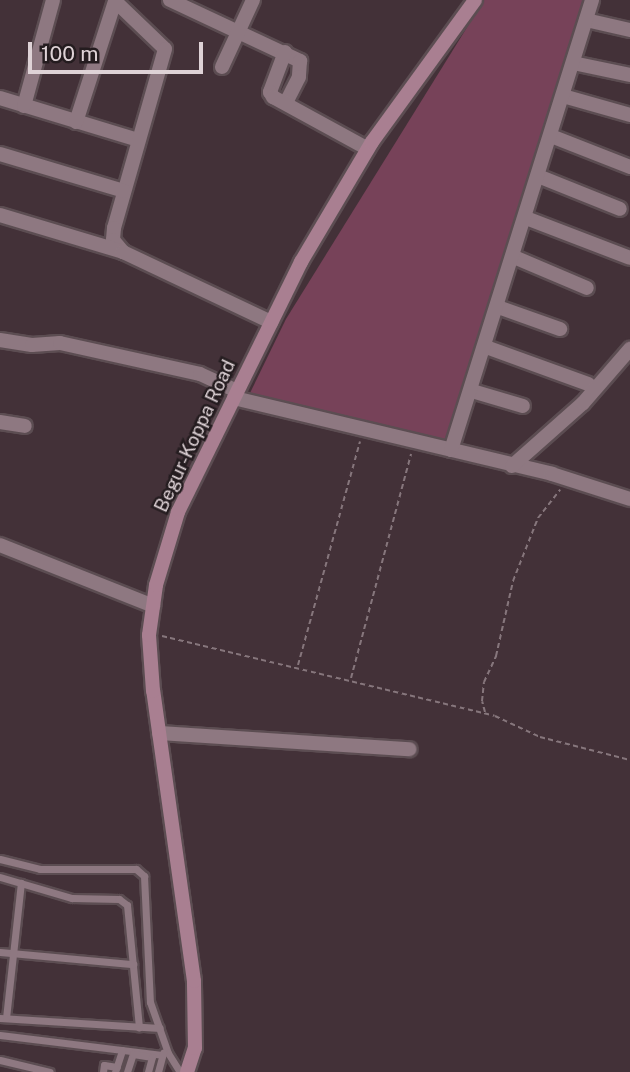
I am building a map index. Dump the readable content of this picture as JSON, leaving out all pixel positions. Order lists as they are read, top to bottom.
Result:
{
  "streets": {
    "main road": ["Begur-Koppa Road"]
  },
  "scale_bar": "100 m"
}
